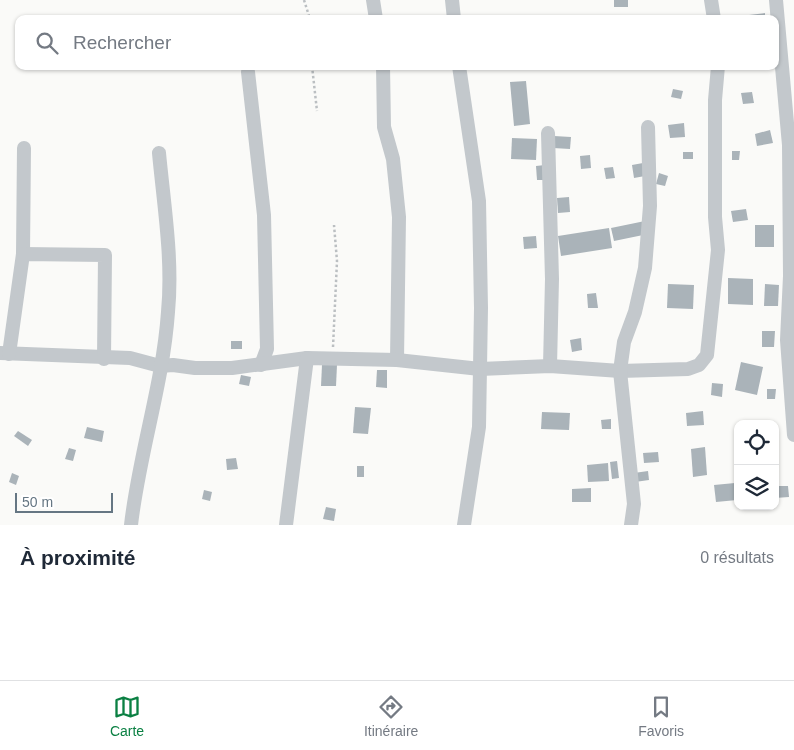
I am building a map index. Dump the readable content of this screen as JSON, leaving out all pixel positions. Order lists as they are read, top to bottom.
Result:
{
  "scale_bar": "50 m",
  "page": {
    "search": "Rechercher",
    "scale": "50 m",
    "heading": ["À proximité", "0 résultats"],
    "nav": ["Carte", "Itinéraire", "Favoris"]
  }
}
